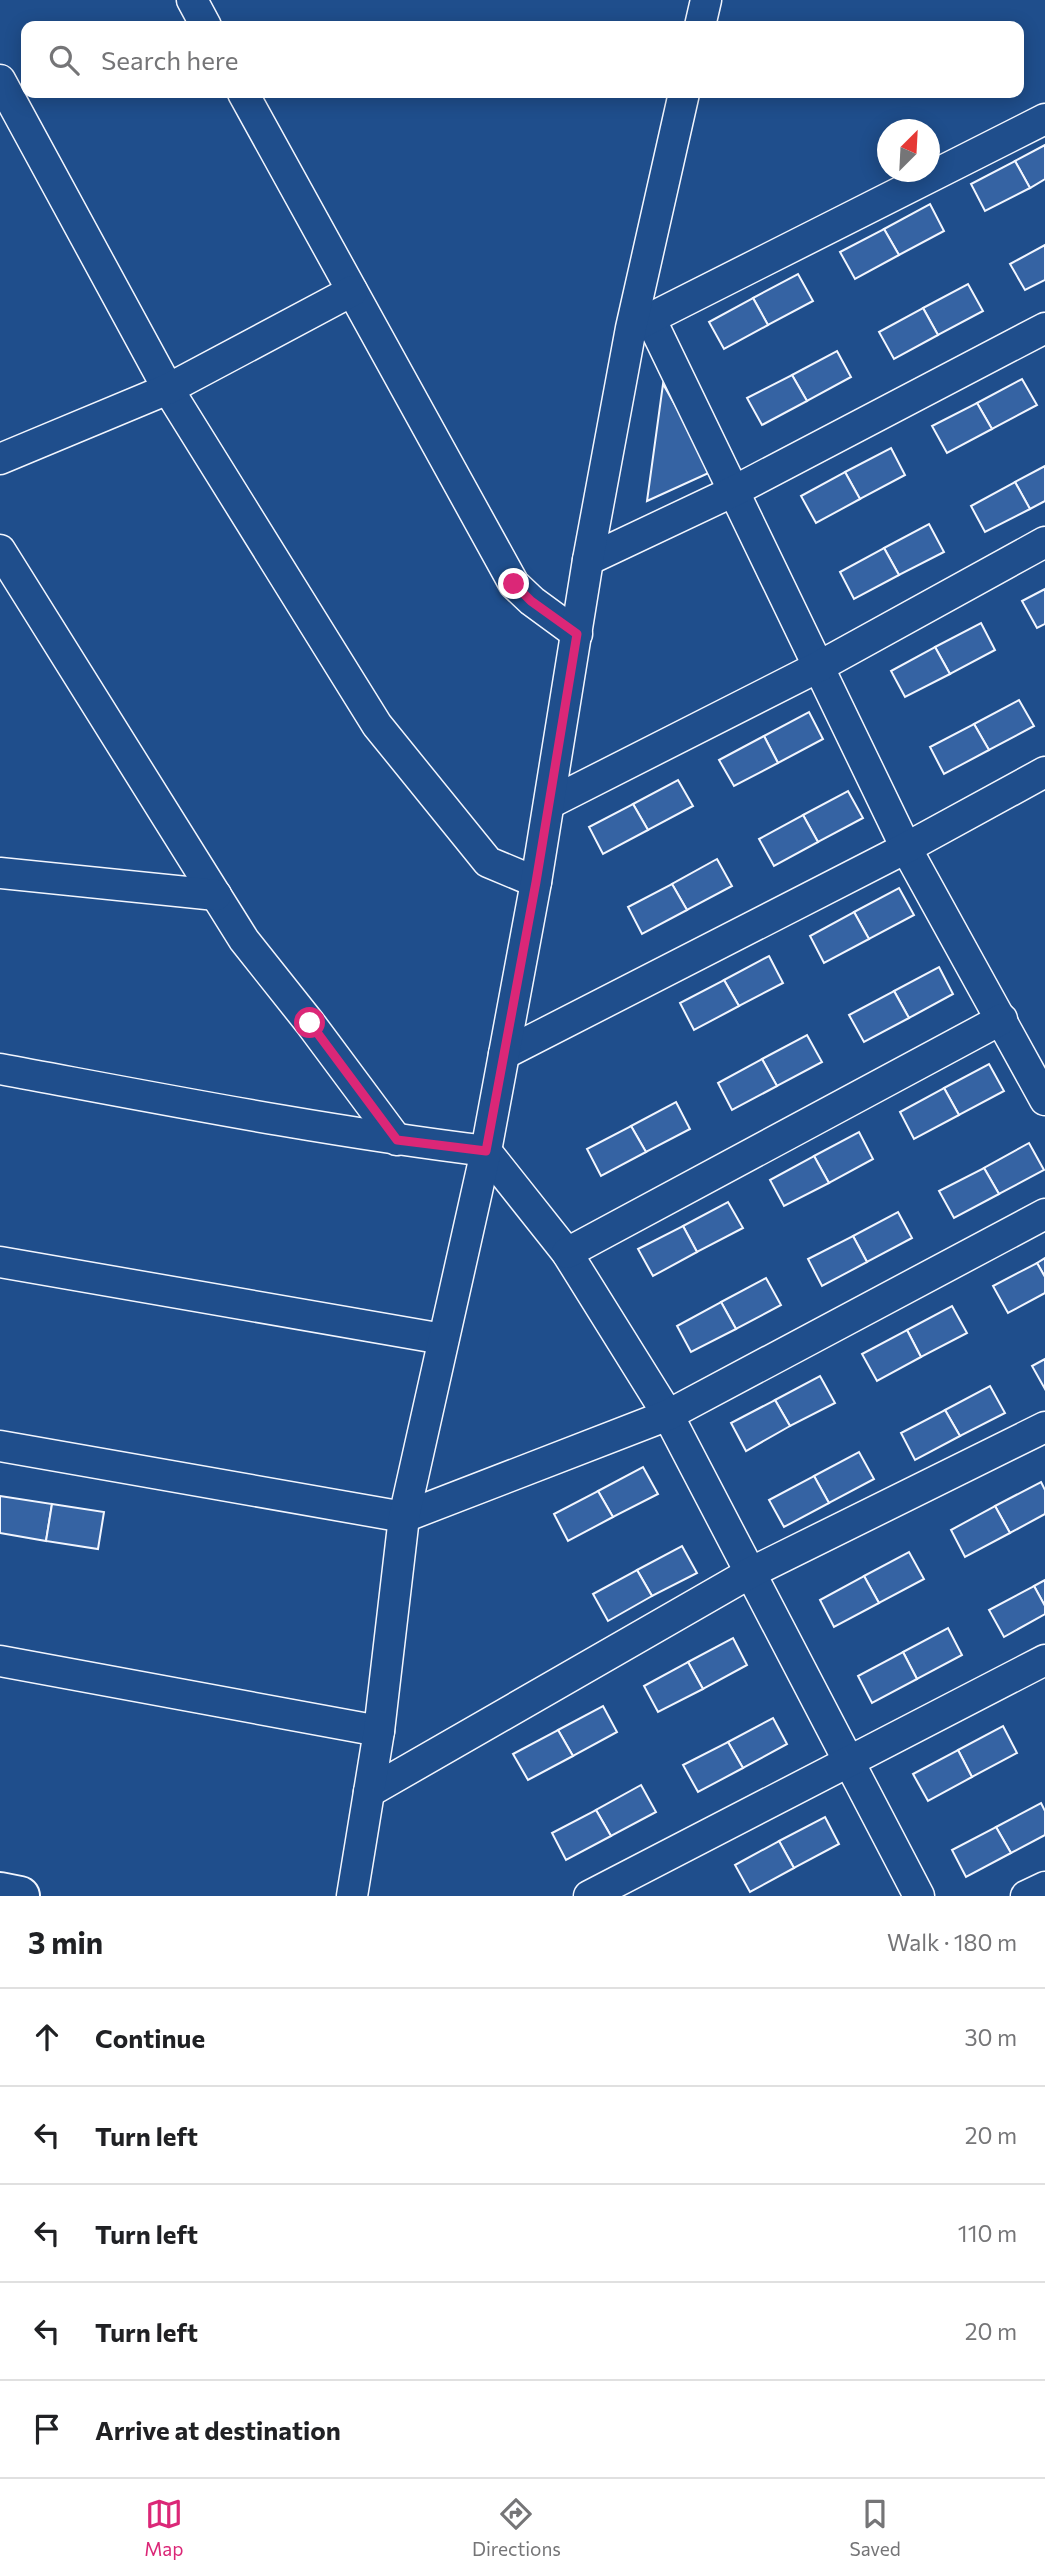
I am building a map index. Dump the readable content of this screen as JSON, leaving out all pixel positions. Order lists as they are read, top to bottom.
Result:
{
  "north": "top right",
  "page": {
    "search": "Search here",
    "heading": ["3 min", "Walk · 180 m"],
    "list": [
      ["Continue", "30 m"],
      ["Turn left", "20 m"],
      ["Turn left", "110 m"],
      ["Turn left", "20 m"],
      "Arrive at destination"
    ],
    "nav": ["Map", "Directions", "Saved"]
  }
}
